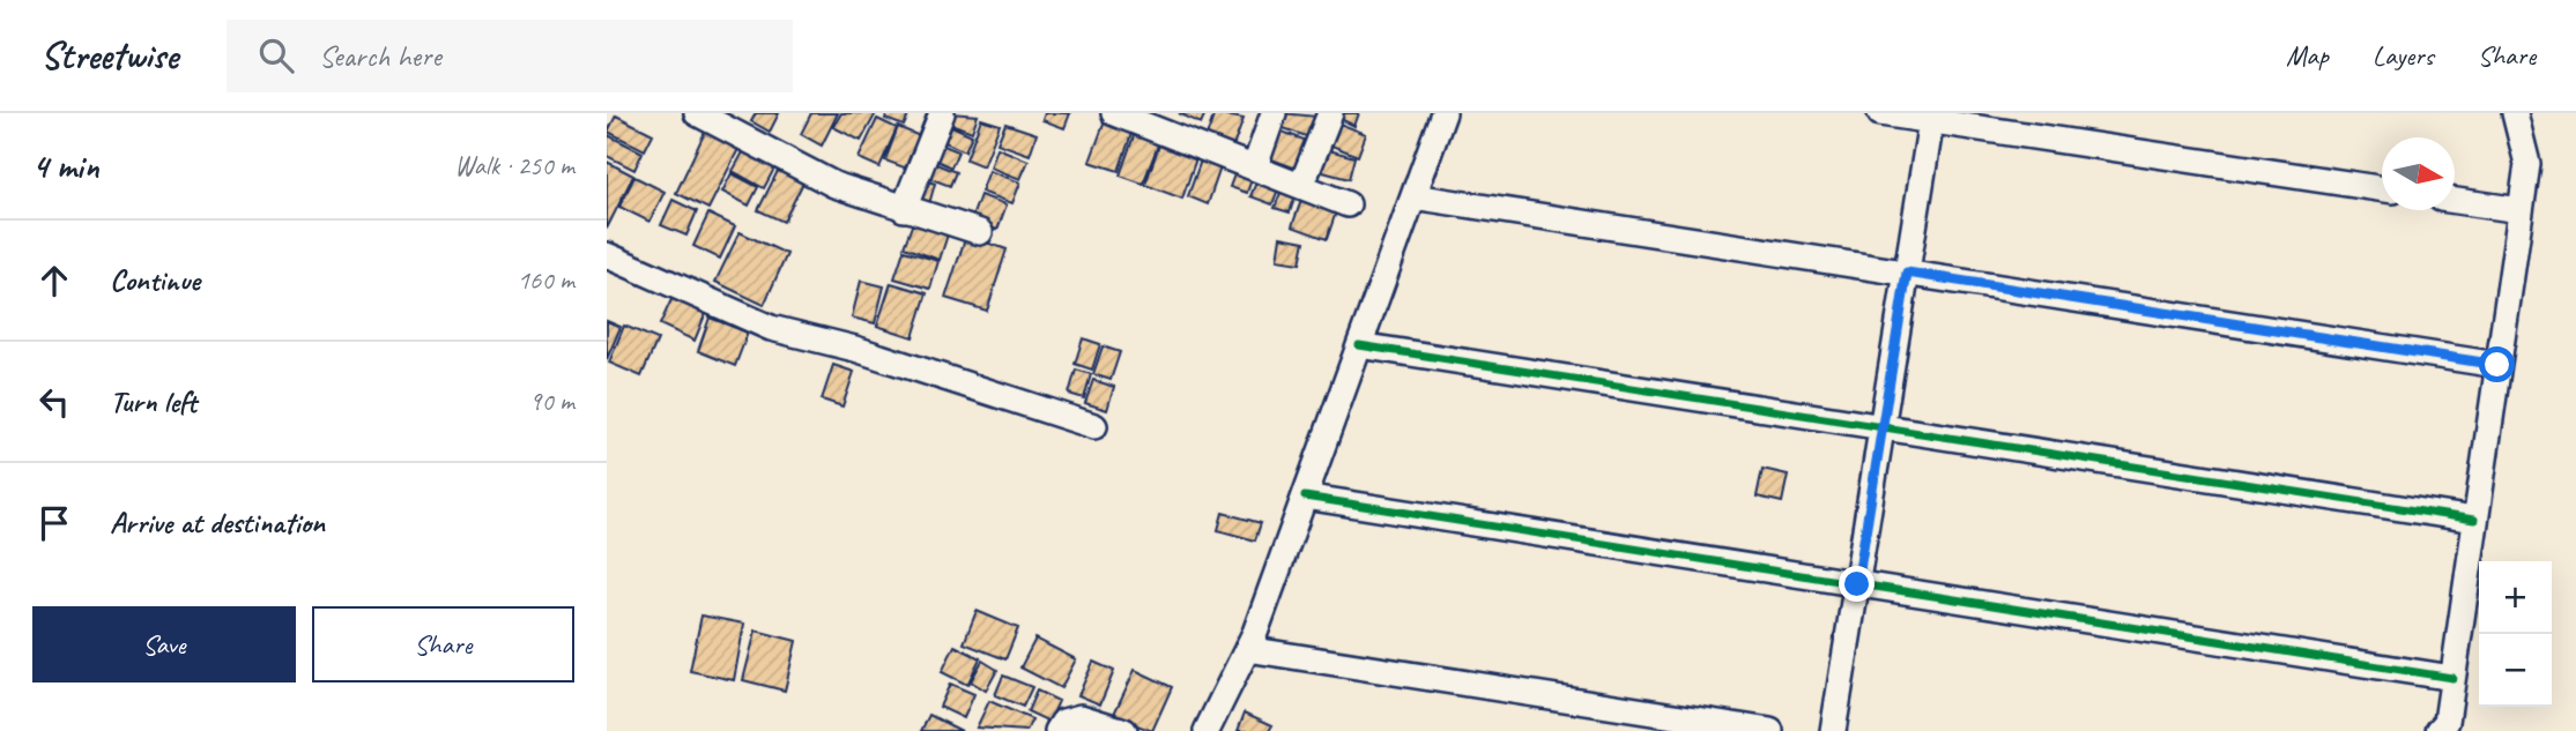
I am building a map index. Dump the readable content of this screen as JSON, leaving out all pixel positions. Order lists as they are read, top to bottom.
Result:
{
  "north": "right",
  "page": {
    "header": "Streetwise",
    "search": "Search here",
    "nav": ["Map", "Layers", "Share"],
    "heading": ["4 min", "Walk · 250 m"],
    "list": [
      ["Continue", "160 m"],
      ["Turn left", "90 m"],
      "Arrive at destination"
    ],
    "map_buttons": ["+", "−"],
    "buttons": ["Save", "Share"]
  }
}
